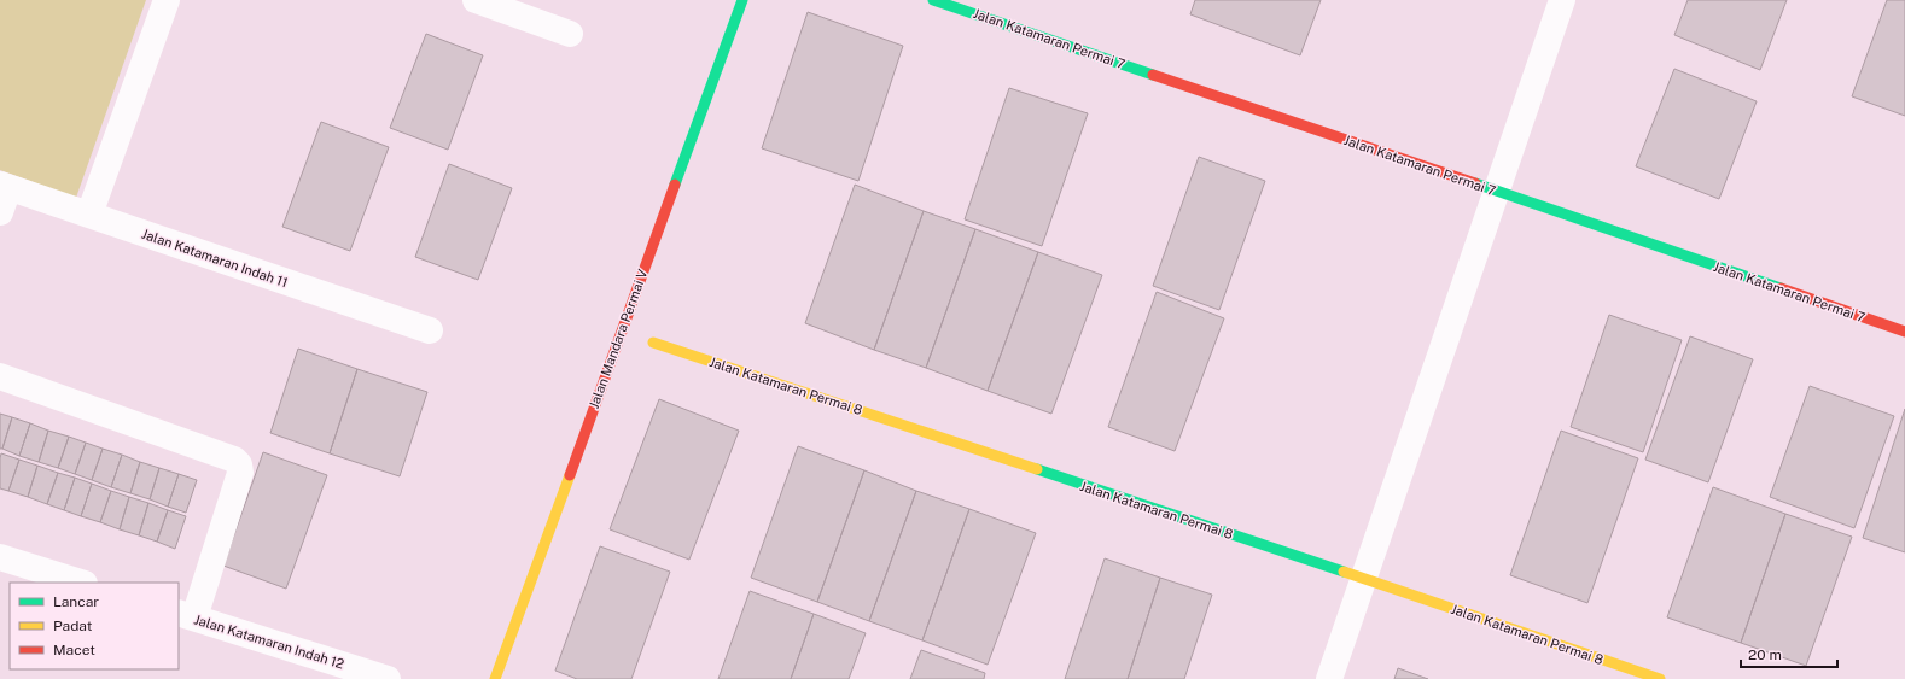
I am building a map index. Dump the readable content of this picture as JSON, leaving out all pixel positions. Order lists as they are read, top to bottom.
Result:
{
  "streets": {
    "street": [
      "Jalan Katamaran Permai 7",
      "Jalan Katamaran Indah 11",
      "Jalan Mandara Permai V",
      "Jalan Katamaran Permai 8",
      "Jalan Katamaran Indah 12"
    ]
  },
  "legend": ["Lancar", "Padat", "Macet"],
  "scale_bar": "20 m"
}
